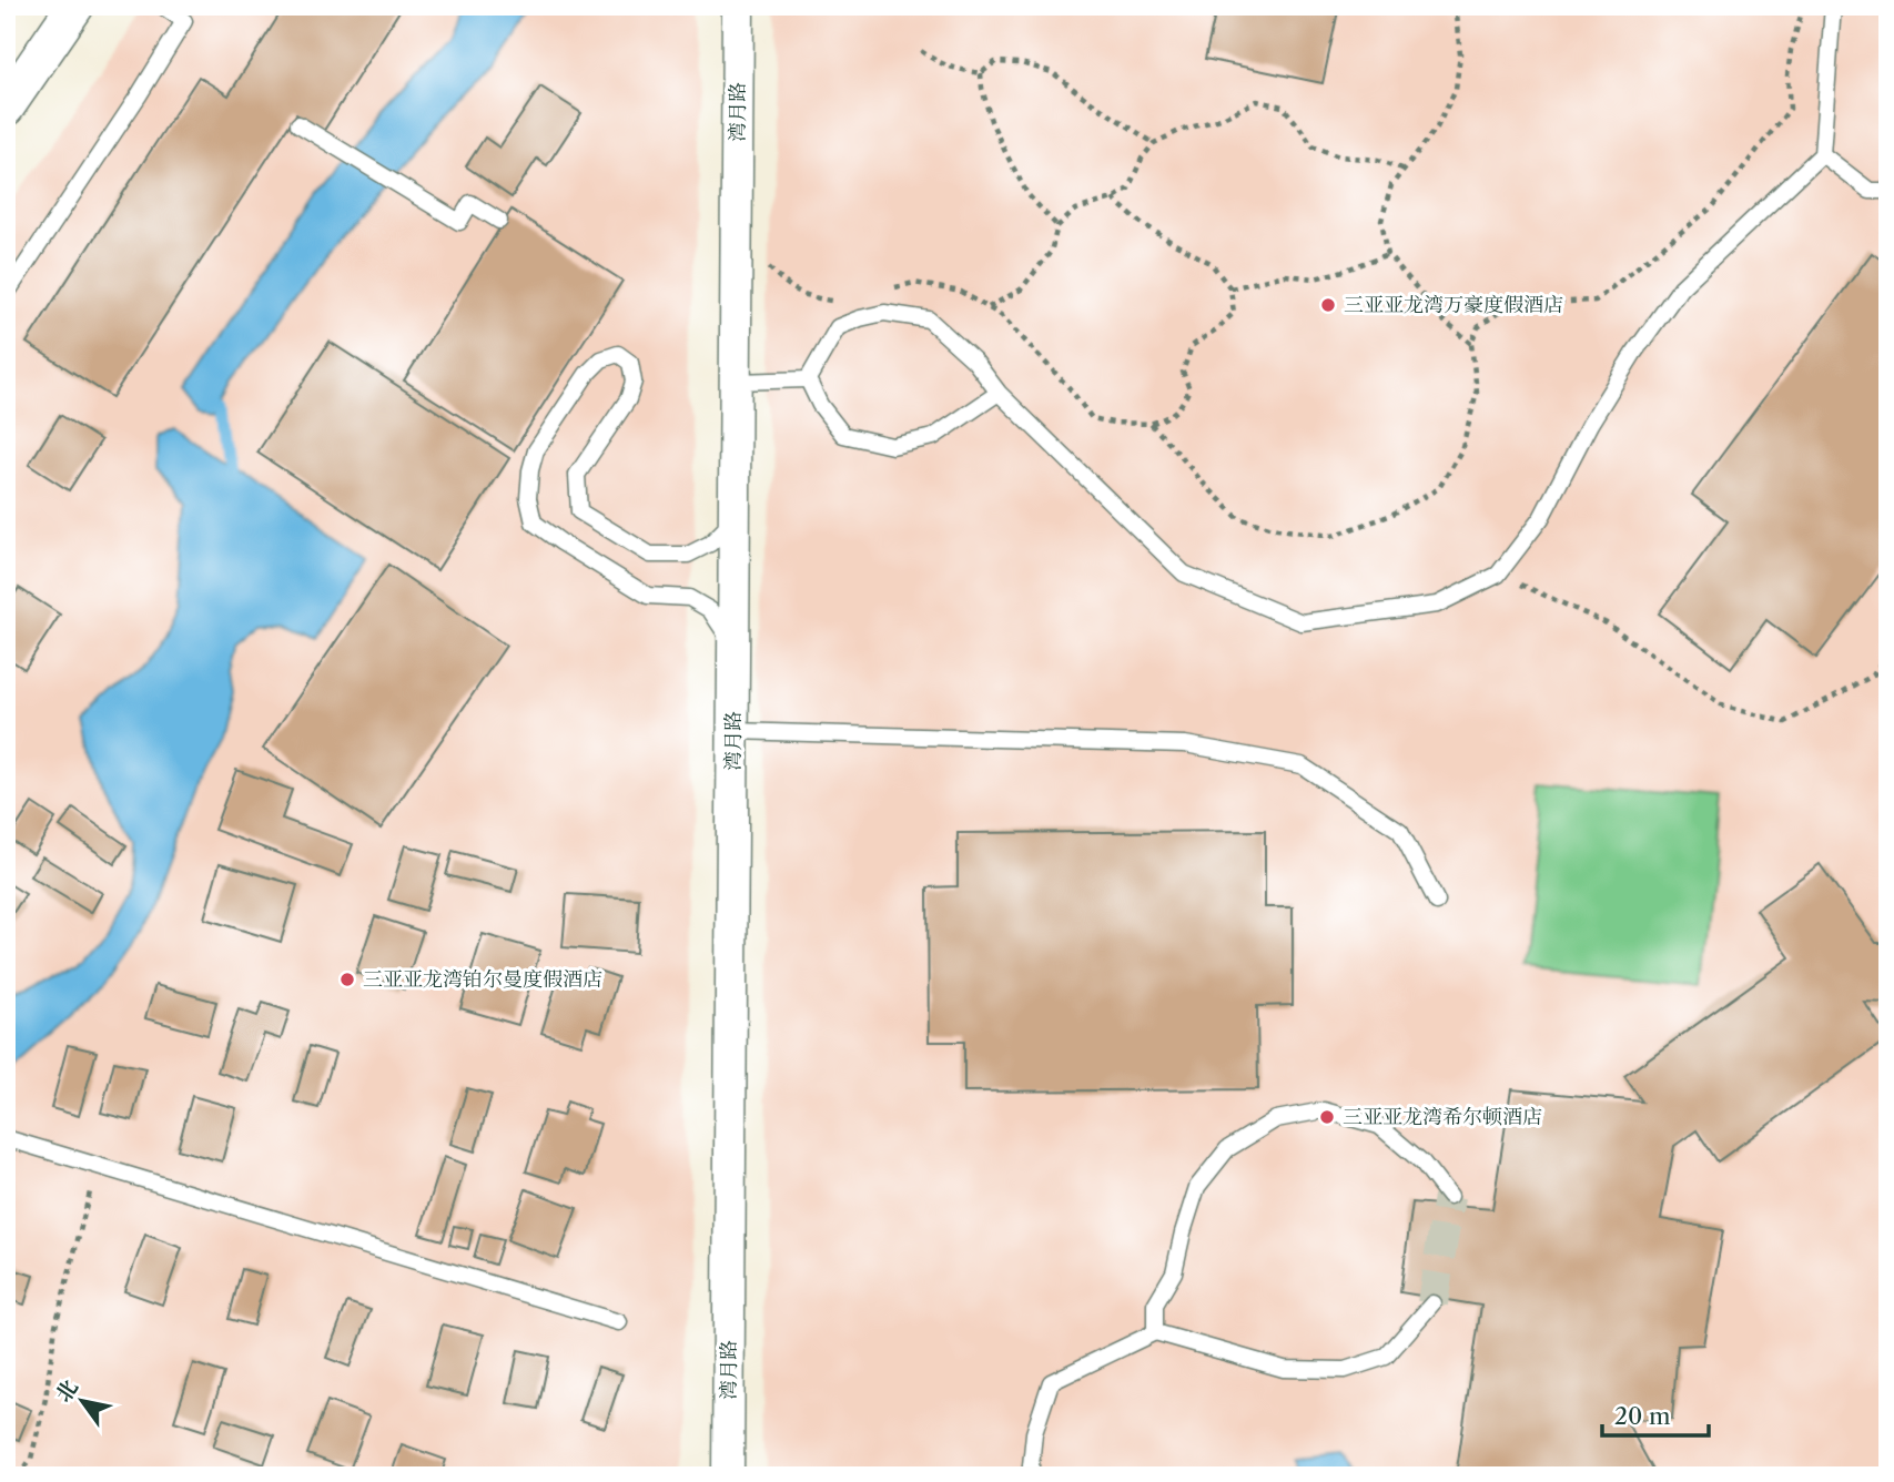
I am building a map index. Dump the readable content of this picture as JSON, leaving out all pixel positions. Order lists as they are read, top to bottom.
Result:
{
  "streets": {
    "street": ["湾月路"]
  },
  "places": ["三亚亚龙湾万豪度假酒店", "三亚亚龙湾铂尔曼度假酒店", "三亚亚龙湾希尔顿酒店"],
  "scale_bar": "20 m",
  "north": "top left"
}
